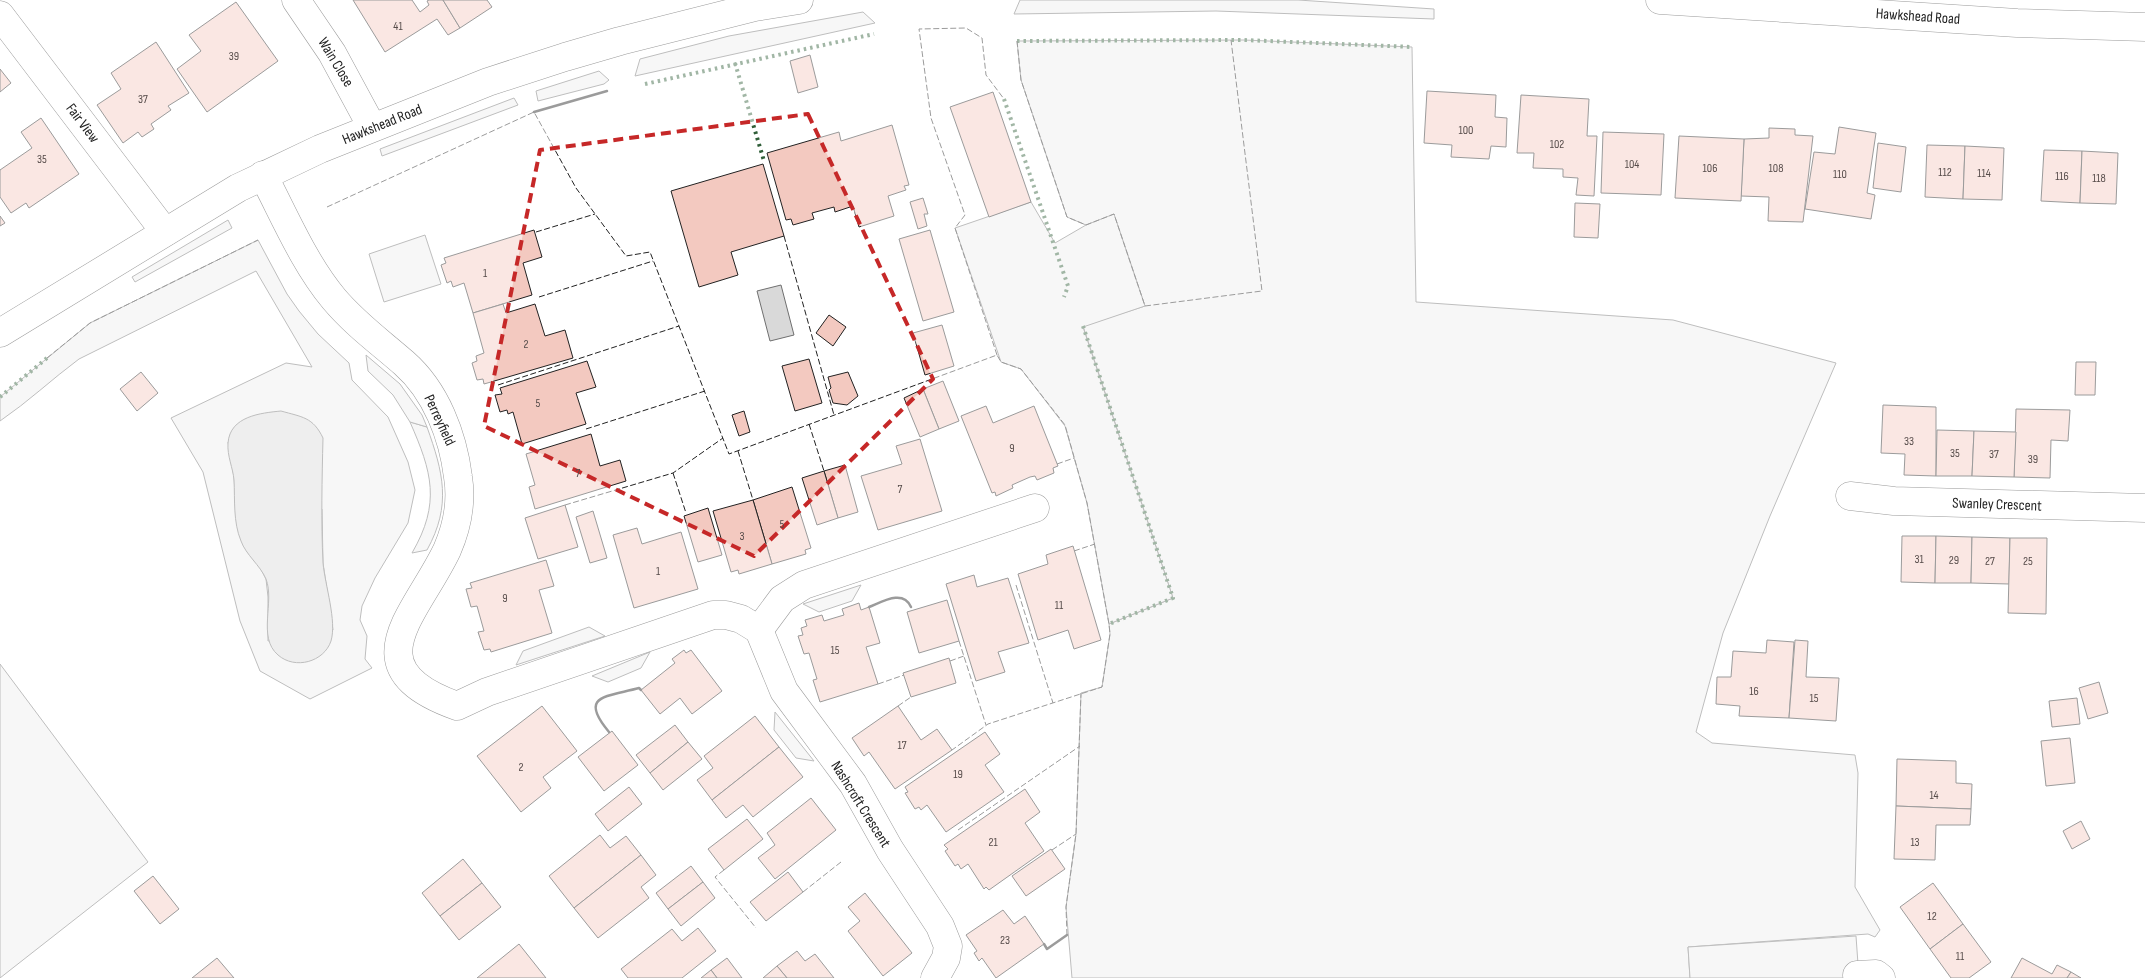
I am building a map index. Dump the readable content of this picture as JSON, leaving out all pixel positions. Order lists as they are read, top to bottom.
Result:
{
  "streets": {
    "street": [
      "Hawkshead Road",
      "Wain Close",
      "Fair View",
      "Perreyfield",
      "Swanley Crescent",
      "Nashcroft Crescent"
    ]
  },
  "crossings": [
    ["Hawkshead Road", "Wain Close"],
    ["Hawkshead Road", "Fair View"],
    ["Hawkshead Road", "Perreyfield"],
    ["Perreyfield", "Nashcroft Crescent"]
  ],
  "house_numbers": [
    "41",
    "39",
    "37",
    "100",
    "102",
    "35",
    "104",
    "106",
    "108",
    "112",
    "114",
    "110",
    "116",
    "118",
    "1",
    "2",
    "5",
    "33",
    "9",
    "35",
    "37",
    "39",
    "7",
    "7",
    "5",
    "3",
    "31",
    "29",
    "27",
    "25",
    "1",
    "9",
    "11",
    "15",
    "16",
    "15",
    "17",
    "2",
    "19",
    "14",
    "21",
    "13",
    "12",
    "23",
    "11"
  ]
}
